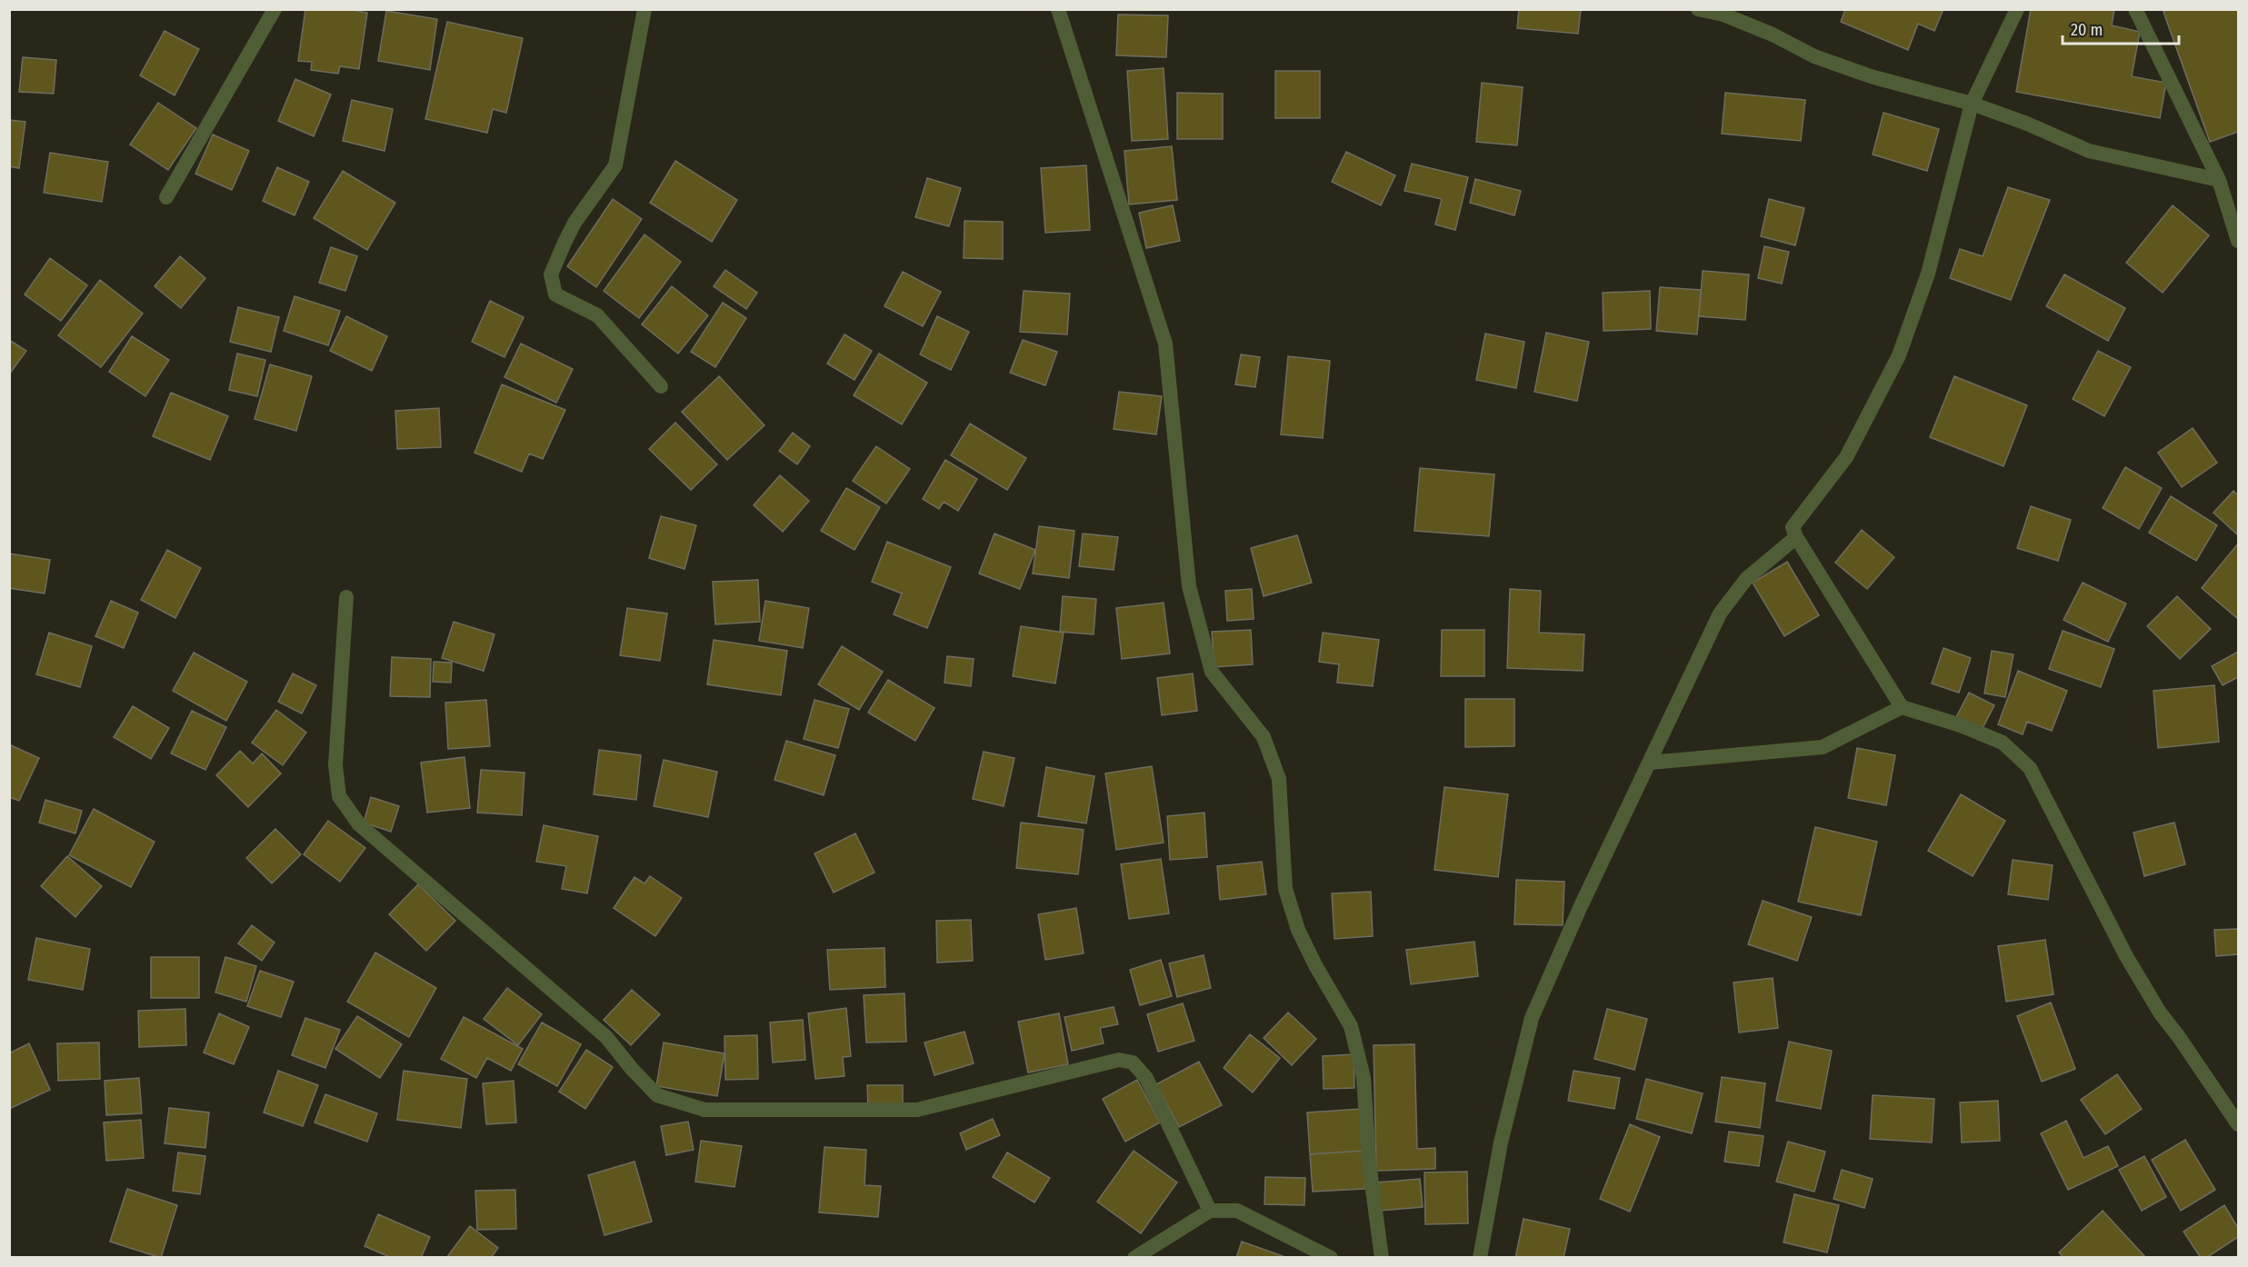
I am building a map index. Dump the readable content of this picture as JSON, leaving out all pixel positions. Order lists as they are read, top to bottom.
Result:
{
  "scale_bar": "20 m"
}
